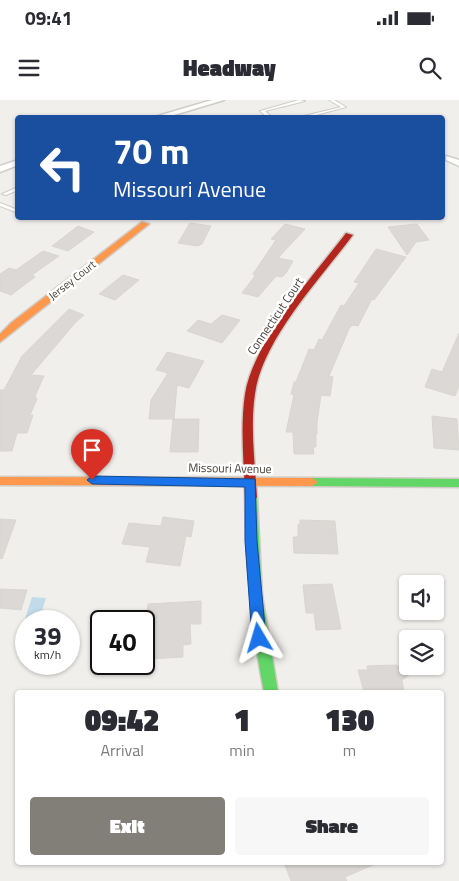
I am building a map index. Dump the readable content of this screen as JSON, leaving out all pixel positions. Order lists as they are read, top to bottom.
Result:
{
  "streets": {
    "street": ["Jersey Court", "Connecticut Court", "Missouri Avenue"]
  },
  "crossings": [
    ["Connecticut Court", "Missouri Avenue"]
  ],
  "page": {
    "status": "09:41",
    "header": "Headway",
    "turn": ["70 m", "Missouri Avenue"],
    "speed": "39 km/h",
    "limit": "40",
    "eta": [
      "09:42",
      "Arrival",
      "1",
      "min",
      "130",
      "m"
    ],
    "buttons": ["Exit", "Share"]
  }
}
